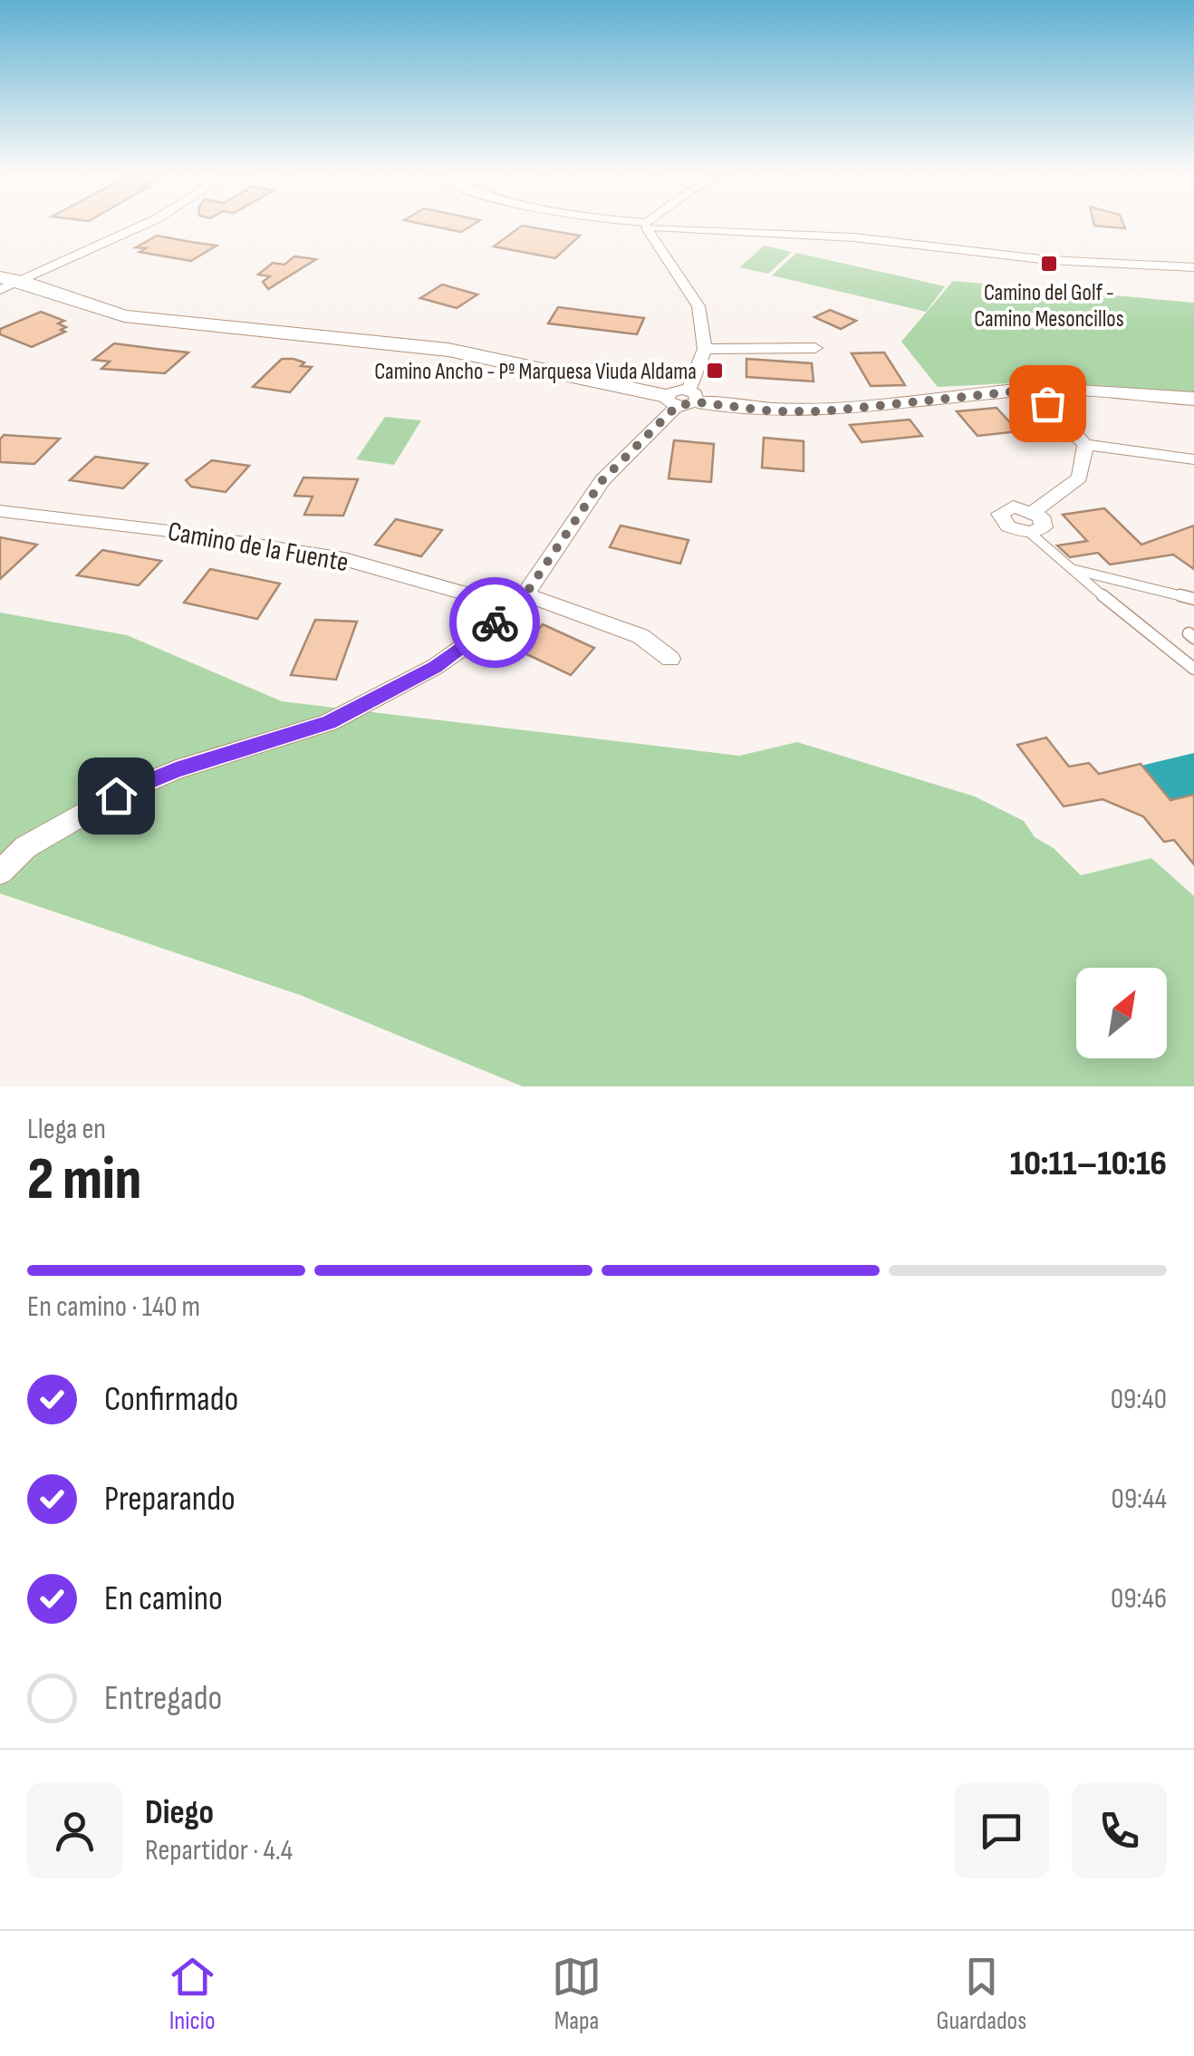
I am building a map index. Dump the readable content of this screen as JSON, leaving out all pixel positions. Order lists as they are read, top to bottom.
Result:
{
  "streets": {
    "street": ["Camino de la Fuente"]
  },
  "places": {
    "transit": ["Camino del Golf - Camino Mesoncillos", "Camino Ancho - Pº Marquesa Viuda Aldama"]
  },
  "north": "top right",
  "page": {
    "heading": ["2 min", "Llega en", "10:11–10:16"],
    "panel": ["Diego", "Repartidor · 4.4"],
    "bar": "En camino · 140 m",
    "list": [
      ["Confirmado", "09:40"],
      ["Preparando", "09:44"],
      ["En camino", "09:46"],
      "Entregado"
    ],
    "tabs": ["Inicio", "Mapa", "Guardados"]
  }
}
